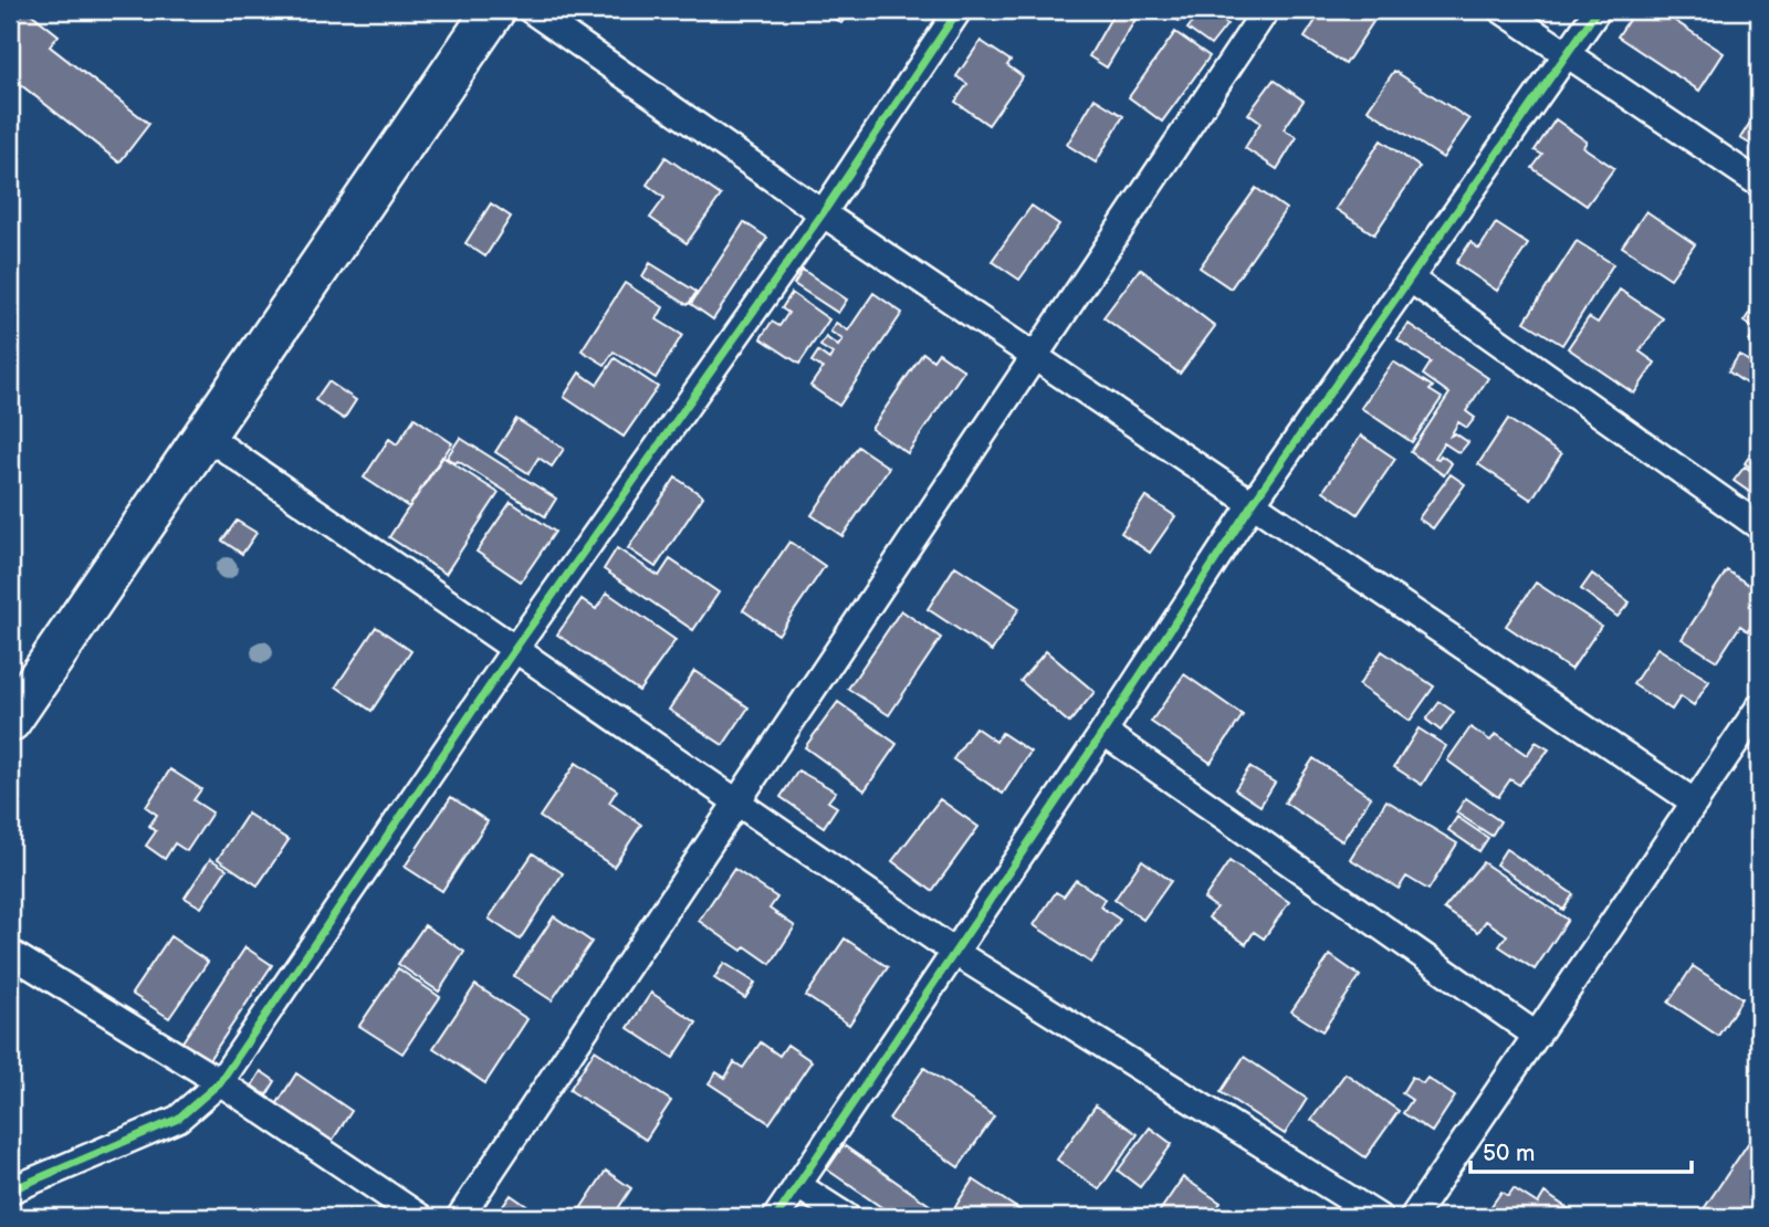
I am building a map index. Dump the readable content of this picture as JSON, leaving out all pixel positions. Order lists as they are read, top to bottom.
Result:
{
  "scale_bar": "50 m"
}
